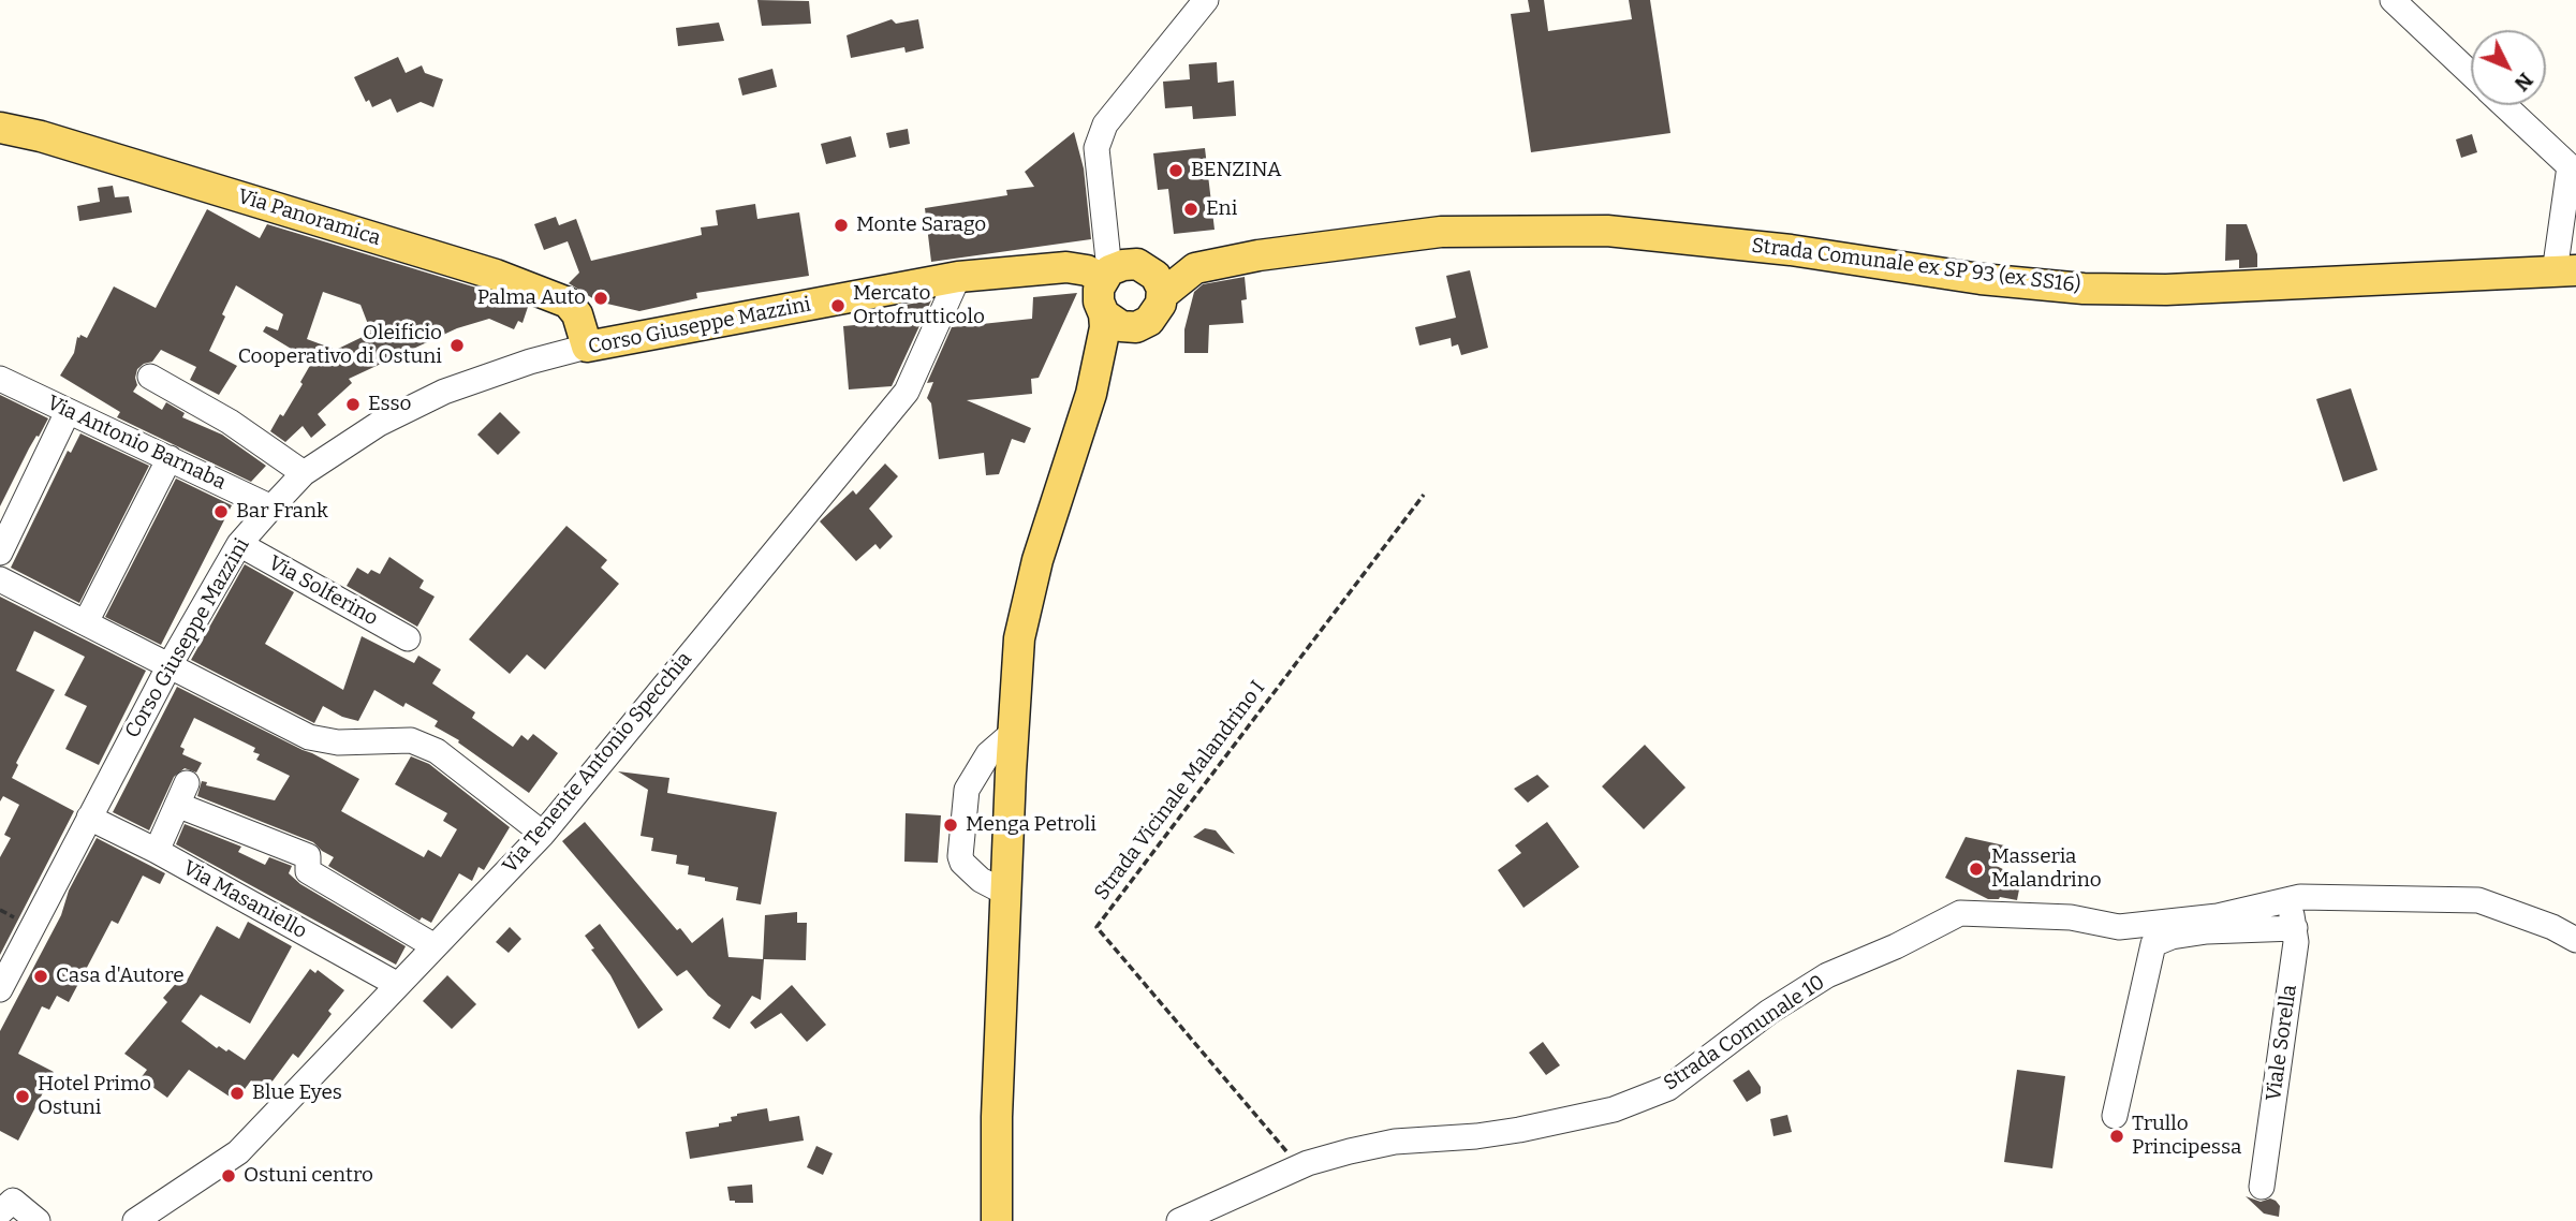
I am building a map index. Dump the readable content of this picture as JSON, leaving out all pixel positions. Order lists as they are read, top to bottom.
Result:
{
  "streets": {
    "main road": ["Via Panoramica", "Strada Comunale ex SP 93 (ex SS16)", "Corso Giuseppe Mazzini"],
    "street": [
      "Via Antonio Barnaba",
      "Via Solferino",
      "Via Tenente Antonio Specchia",
      "Via Masaniello",
      "Strada Comunale 10",
      "Viale Sorella"
    ],
    "path": ["Strada Vicinale Malandrino I"]
  },
  "crossings": [
    ["Via Panoramica", "Corso Giuseppe Mazzini"],
    ["Strada Comunale ex SP 93 (ex SS16)", "Corso Giuseppe Mazzini"],
    ["Corso Giuseppe Mazzini", "Via Antonio Barnaba"],
    ["Corso Giuseppe Mazzini", "Via Solferino"],
    ["Corso Giuseppe Mazzini", "Via Tenente Antonio Specchia"],
    ["Corso Giuseppe Mazzini", "Via Masaniello"],
    ["Via Tenente Antonio Specchia", "Via Masaniello"],
    ["Strada Vicinale Malandrino I", "Strada Comunale 10"],
    ["Strada Comunale 10", "Viale Sorella"]
  ],
  "places": [
    "BENZINA",
    "Eni",
    "Monte Sarago",
    "Palma Auto",
    "Mercato Ortofrutticolo",
    "Oleificio Cooperativo di Ostuni",
    "Esso",
    "Bar Frank",
    "Menga Petroli",
    "Masseria Malandrino",
    "Casa d'Autore",
    "Blue Eyes",
    "Hotel Primo Ostuni",
    "Trullo Principessa",
    "Ostuni centro"
  ],
  "north": "bottom right"
}
